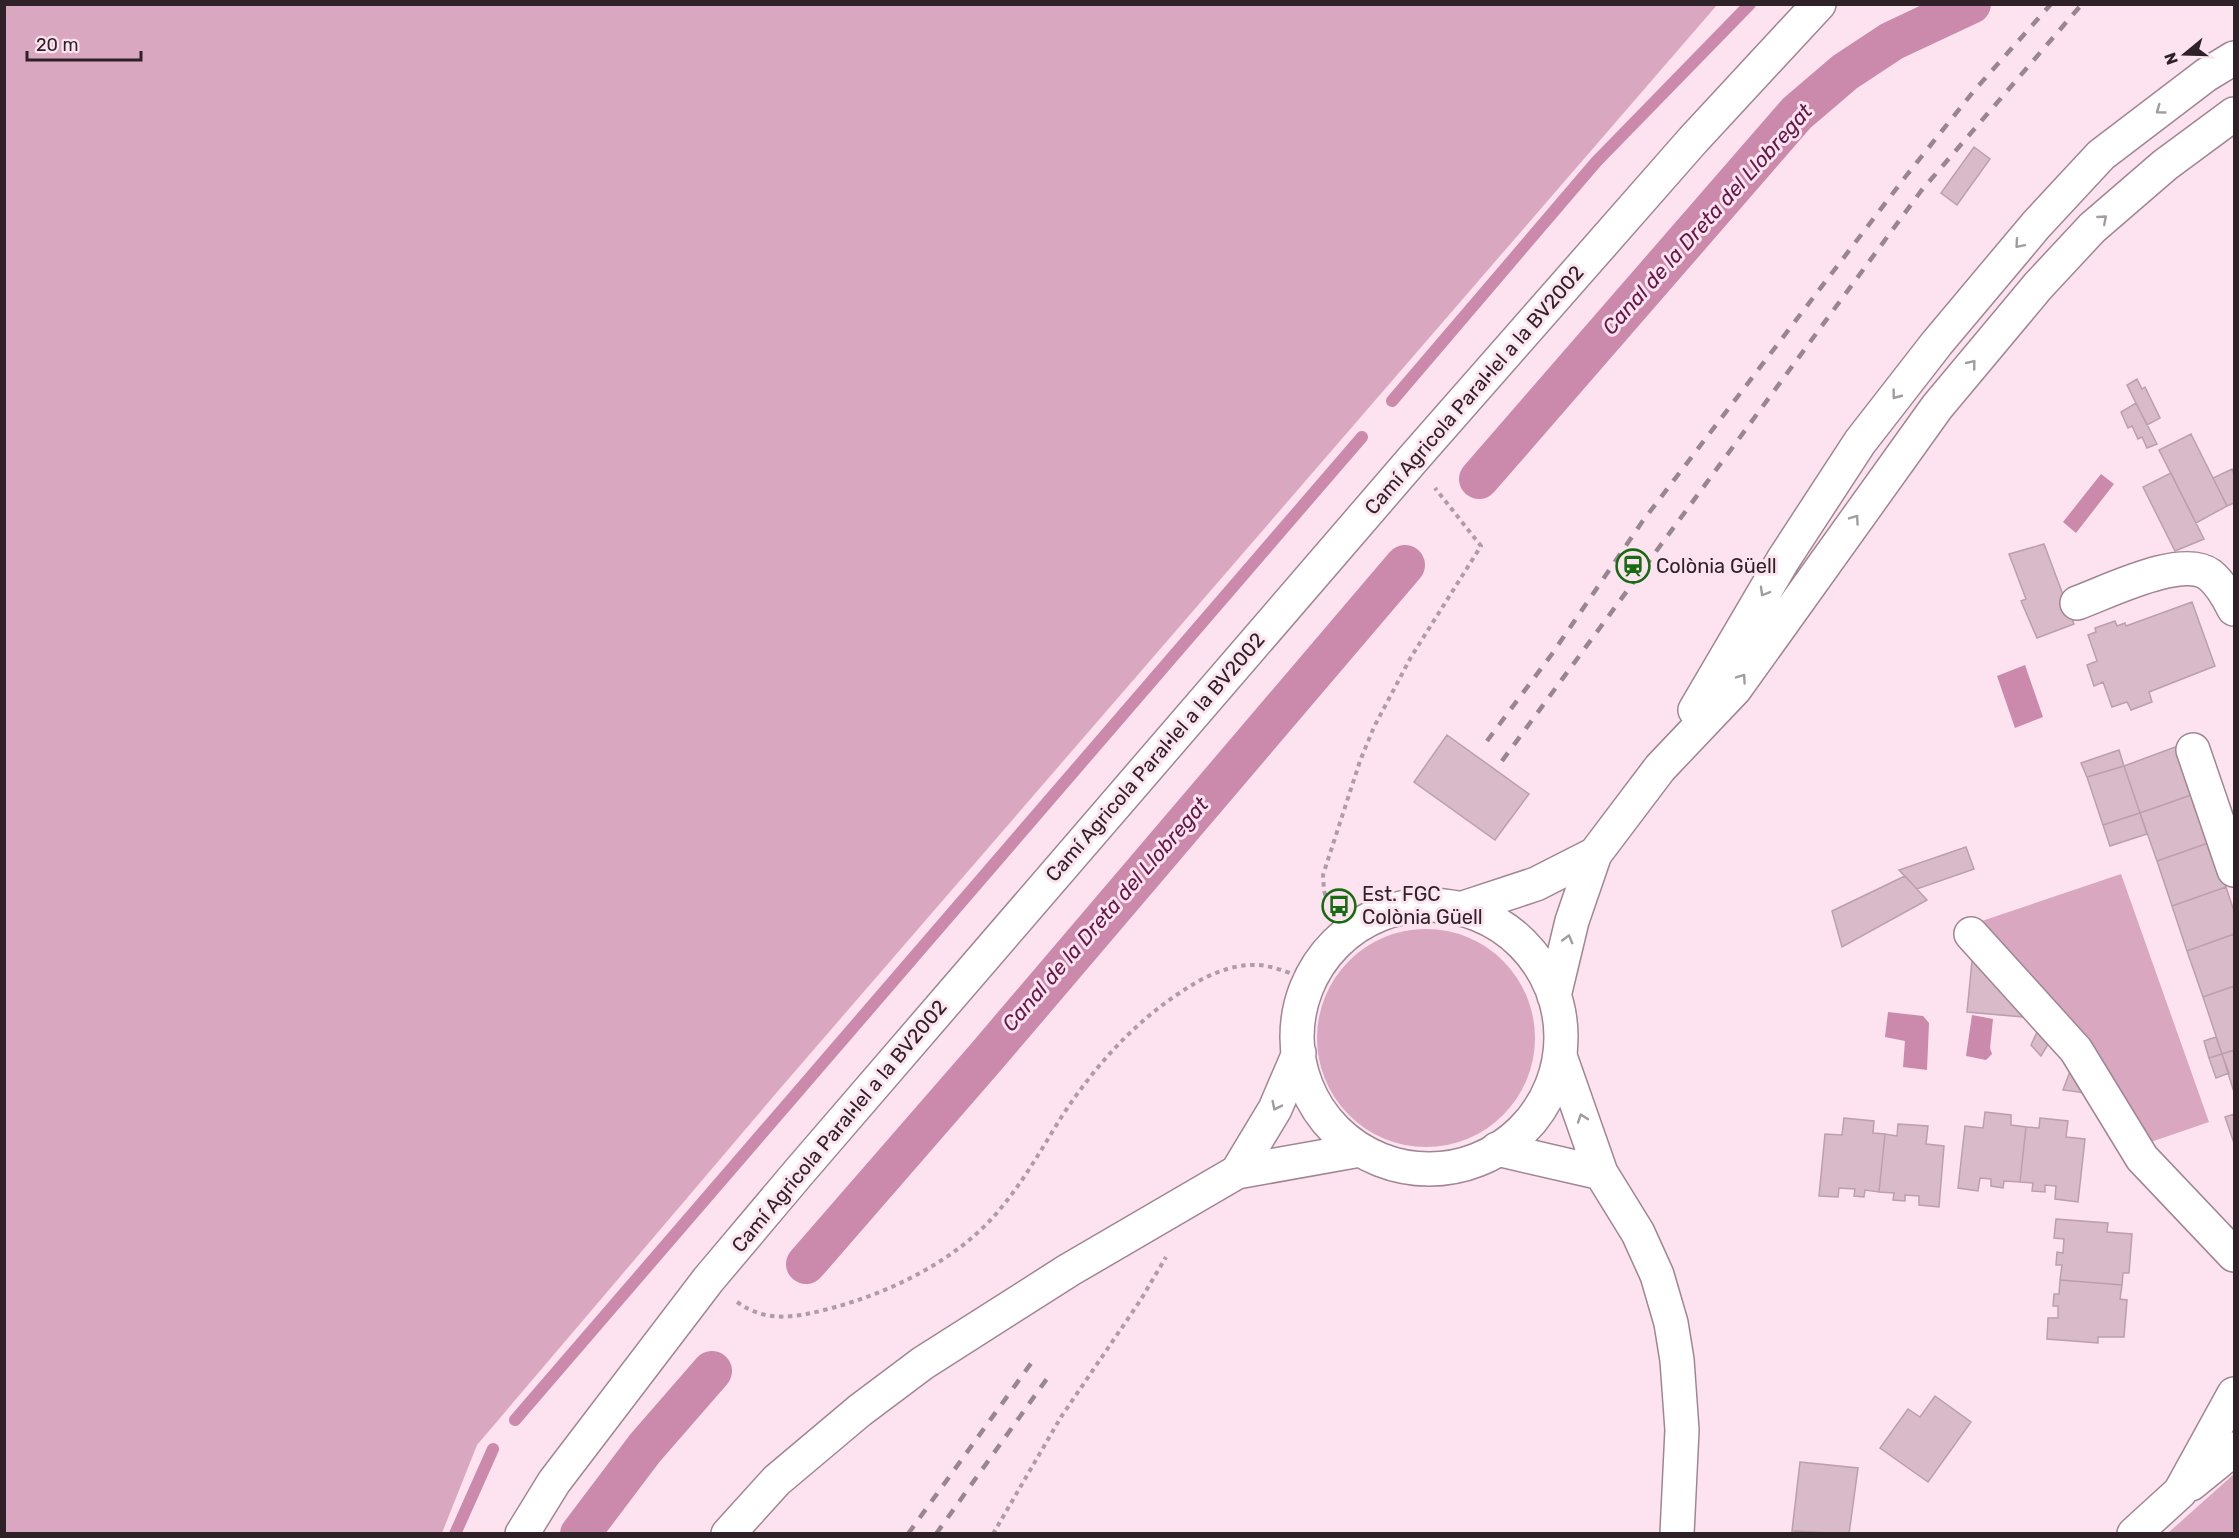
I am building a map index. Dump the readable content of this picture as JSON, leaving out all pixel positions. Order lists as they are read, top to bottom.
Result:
{
  "streets": {
    "main road": ["Camí Agricola Paral·lel a la BV2002"]
  },
  "water": ["Canal de la Dreta del Llobregat"],
  "places": {
    "station": ["Colònia Güell"],
    "bus stop": ["Est. FGC Colònia Güell"]
  },
  "scale_bar": "20 m",
  "north": "left"
}
